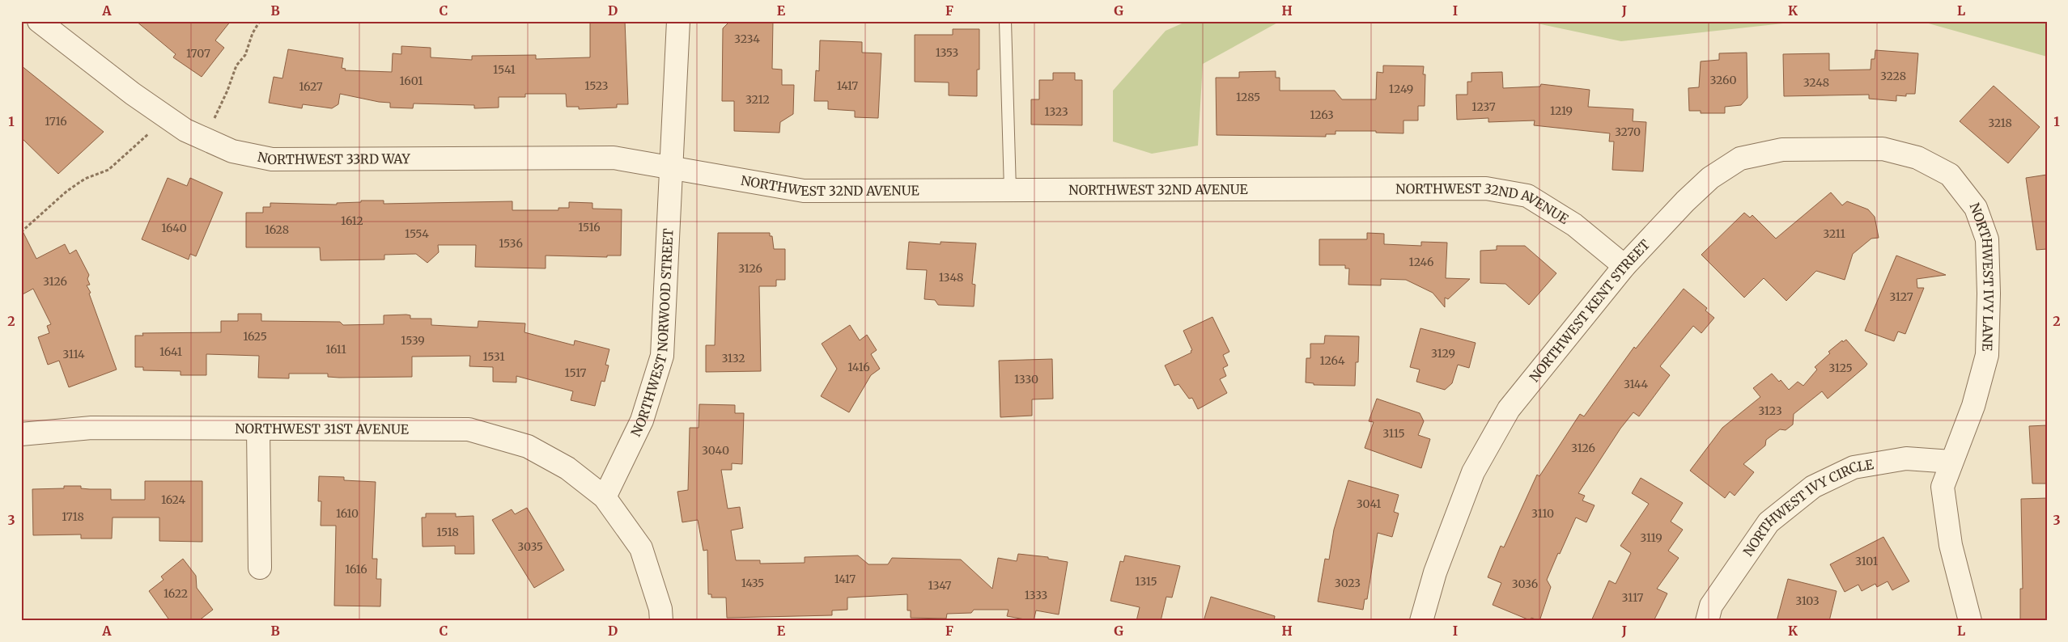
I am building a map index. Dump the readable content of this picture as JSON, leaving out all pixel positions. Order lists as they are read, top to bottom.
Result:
{
  "streets": {
    "street": [
      "NORTHWEST 33RD WAY",
      "NORTHWEST 32ND AVENUE",
      "NORTHWEST IVY LANE",
      "NORTHWEST KENT STREET",
      "NORTHWEST NORWOOD STREET",
      "NORTHWEST 31ST AVENUE",
      "NORTHWEST IVY CIRCLE"
    ]
  },
  "crossings": [
    ["NORTHWEST 33RD WAY", "NORTHWEST 32ND AVENUE"],
    ["NORTHWEST 33RD WAY", "NORTHWEST NORWOOD STREET"],
    ["NORTHWEST 32ND AVENUE", "NORTHWEST KENT STREET"],
    ["NORTHWEST 32ND AVENUE", "NORTHWEST NORWOOD STREET"],
    ["NORTHWEST IVY LANE", "NORTHWEST KENT STREET"],
    ["NORTHWEST IVY LANE", "NORTHWEST IVY CIRCLE"],
    ["NORTHWEST NORWOOD STREET", "NORTHWEST 31ST AVENUE"]
  ],
  "house_numbers": [
    "3234",
    "1353",
    "1707",
    "1541",
    "3228",
    "3260",
    "1601",
    "3248",
    "1523",
    "1417",
    "1627",
    "1249",
    "1285",
    "3212",
    "1237",
    "1219",
    "1323",
    "1263",
    "1716",
    "3218",
    "3270",
    "1612",
    "1516",
    "1640",
    "1628",
    "1554",
    "3211",
    "1536",
    "1246",
    "3126",
    "1348",
    "3126",
    "3127",
    "1625",
    "1539",
    "1611",
    "1641",
    "3129",
    "3114",
    "1531",
    "3132",
    "1264",
    "1416",
    "3125",
    "1517",
    "1330",
    "3144",
    "3123",
    "3115",
    "3126",
    "3040",
    "1624",
    "3041",
    "1610",
    "3110",
    "1718",
    "1518",
    "3119",
    "3035",
    "3101",
    "1616",
    "1417",
    "1315",
    "1435",
    "3023",
    "3036",
    "1347",
    "1622",
    "1333",
    "3117",
    "3103"
  ],
  "grid": {
    "columns": [
      "A",
      "B",
      "C",
      "D",
      "E",
      "F",
      "G",
      "H",
      "I",
      "J",
      "K",
      "L"
    ],
    "rows": ["1", "2", "3"]
  }
}
